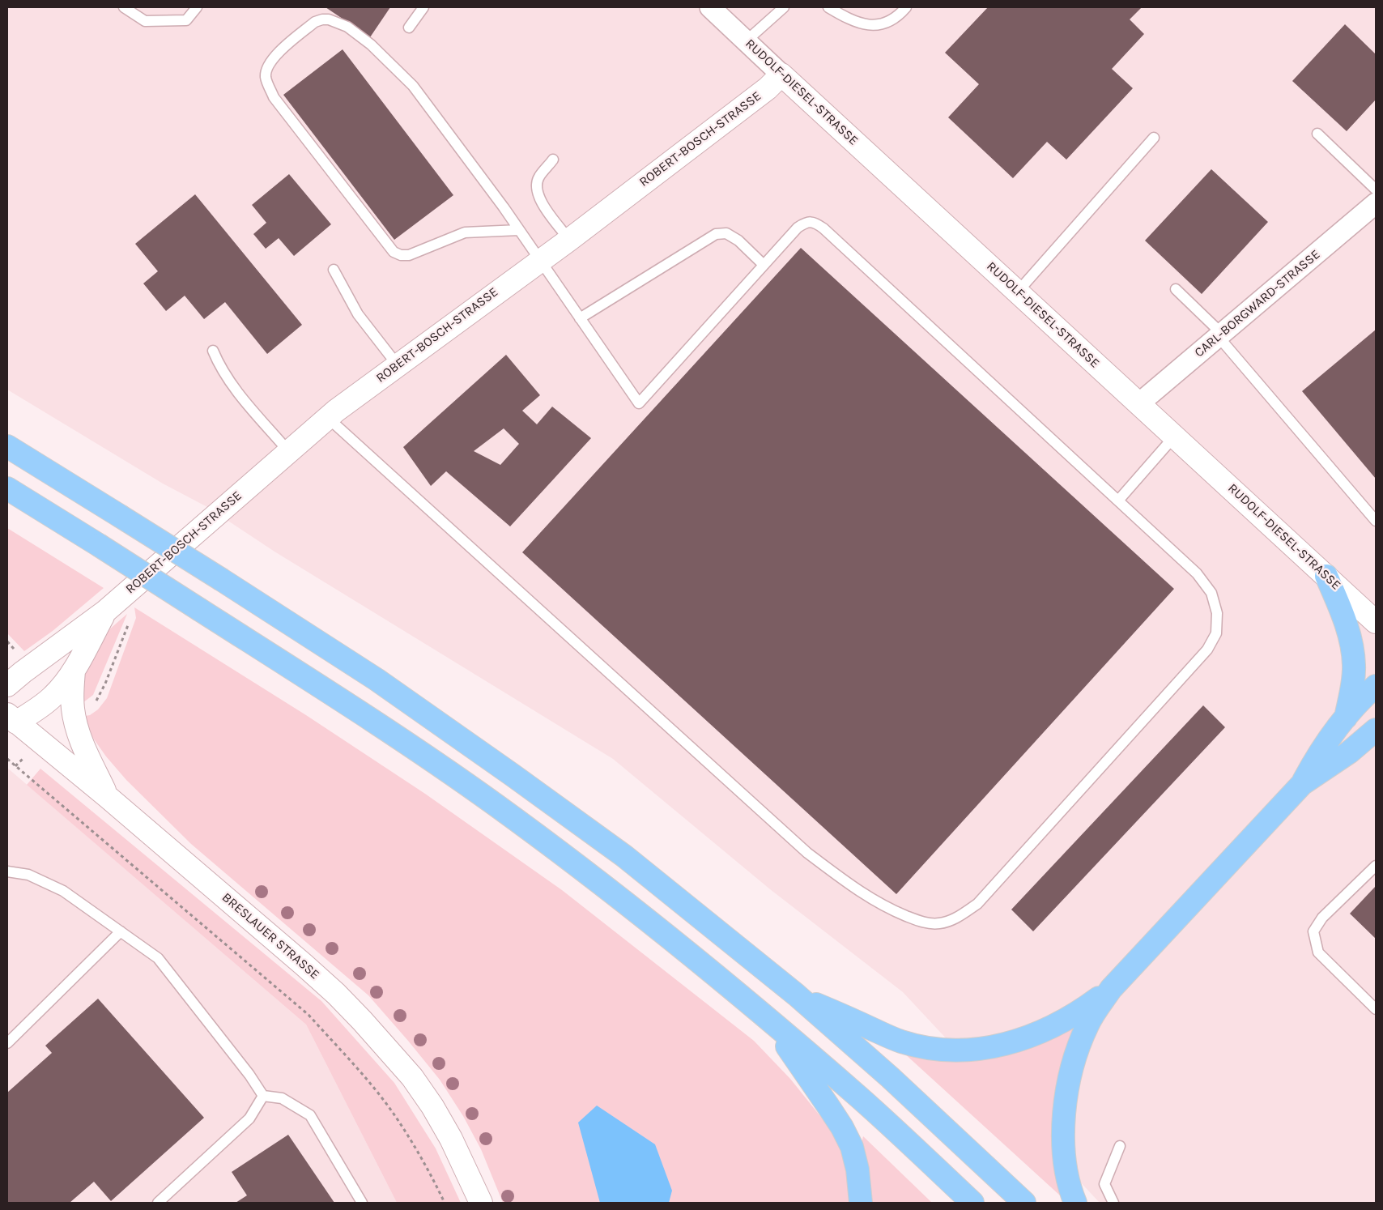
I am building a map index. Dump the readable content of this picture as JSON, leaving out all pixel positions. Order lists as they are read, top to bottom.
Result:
{
  "streets": {
    "street": [
      "RUDOLF-DIESEL-STRASSE",
      "ROBERT-BOSCH-STRASSE",
      "CARL-BORGWARD-STRASSE",
      "BRESLAUER STRASSE"
    ]
  },
  "crossings": [
    ["RUDOLF-DIESEL-STRASSE", "ROBERT-BOSCH-STRASSE"],
    ["RUDOLF-DIESEL-STRASSE", "CARL-BORGWARD-STRASSE"],
    ["ROBERT-BOSCH-STRASSE", "BRESLAUER STRASSE"]
  ]
}
